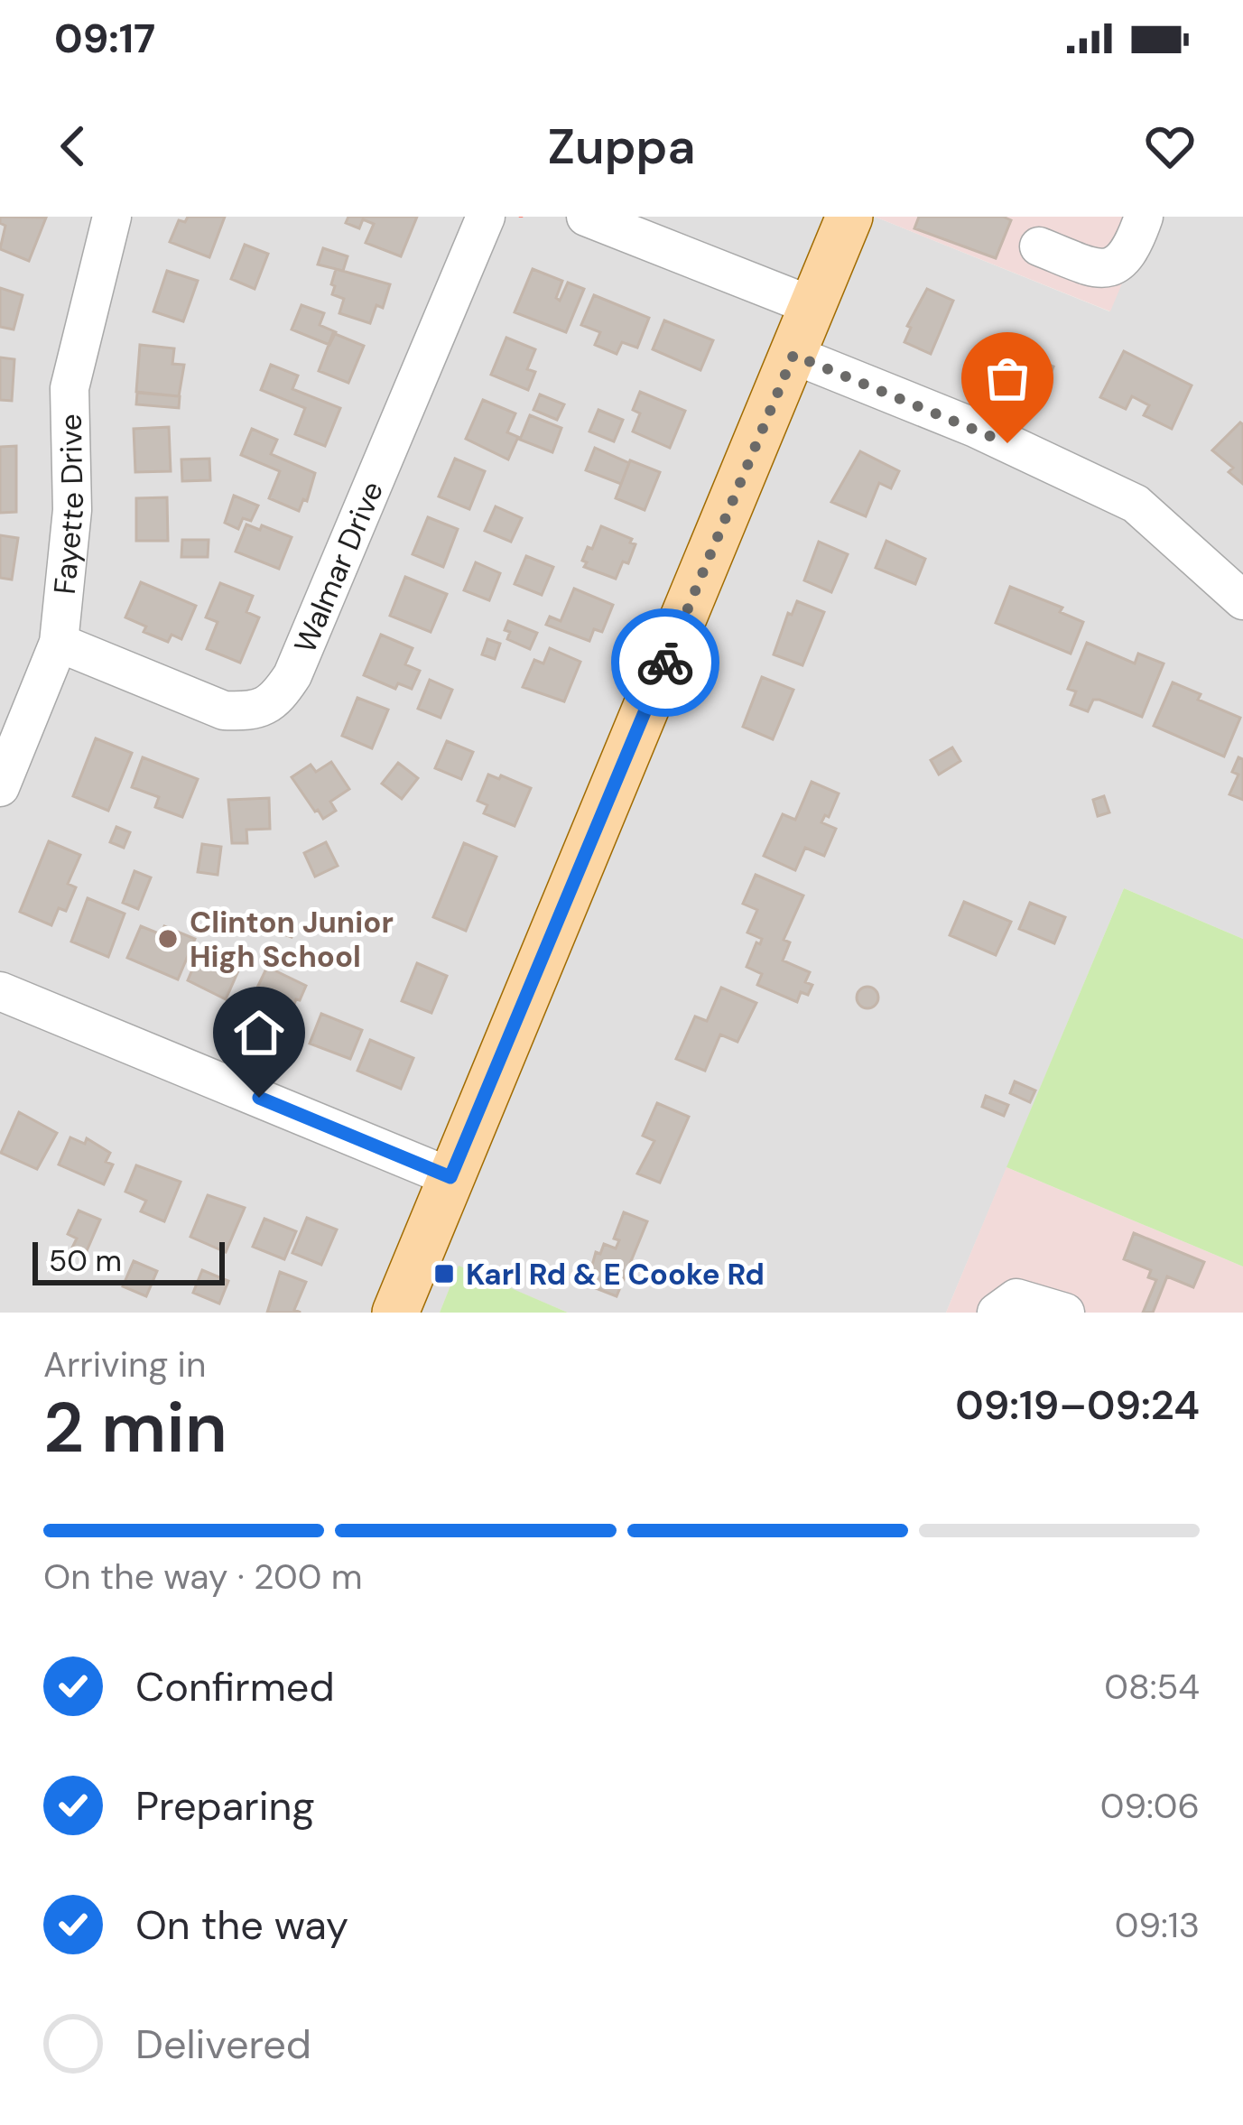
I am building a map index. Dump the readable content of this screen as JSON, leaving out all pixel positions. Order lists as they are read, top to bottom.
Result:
{
  "streets": {
    "street": ["Fayette Drive", "Walmar Drive"]
  },
  "crossings": [
    ["Fayette Drive", "Walmar Drive"]
  ],
  "places": {
    "other": ["Clinton Junior High School"],
    "transit": ["Karl Rd & E Cooke Rd"]
  },
  "scale_bar": "50 m",
  "page": {
    "status": "09:17",
    "header": "Zuppa",
    "scale": "50 m",
    "heading": ["2 min", "Arriving in", "09:19–09:24"],
    "bar": "On the way · 200 m",
    "list": [
      ["Confirmed", "08:54"],
      ["Preparing", "09:06"],
      ["On the way", "09:13"],
      "Delivered"
    ]
  }
}
